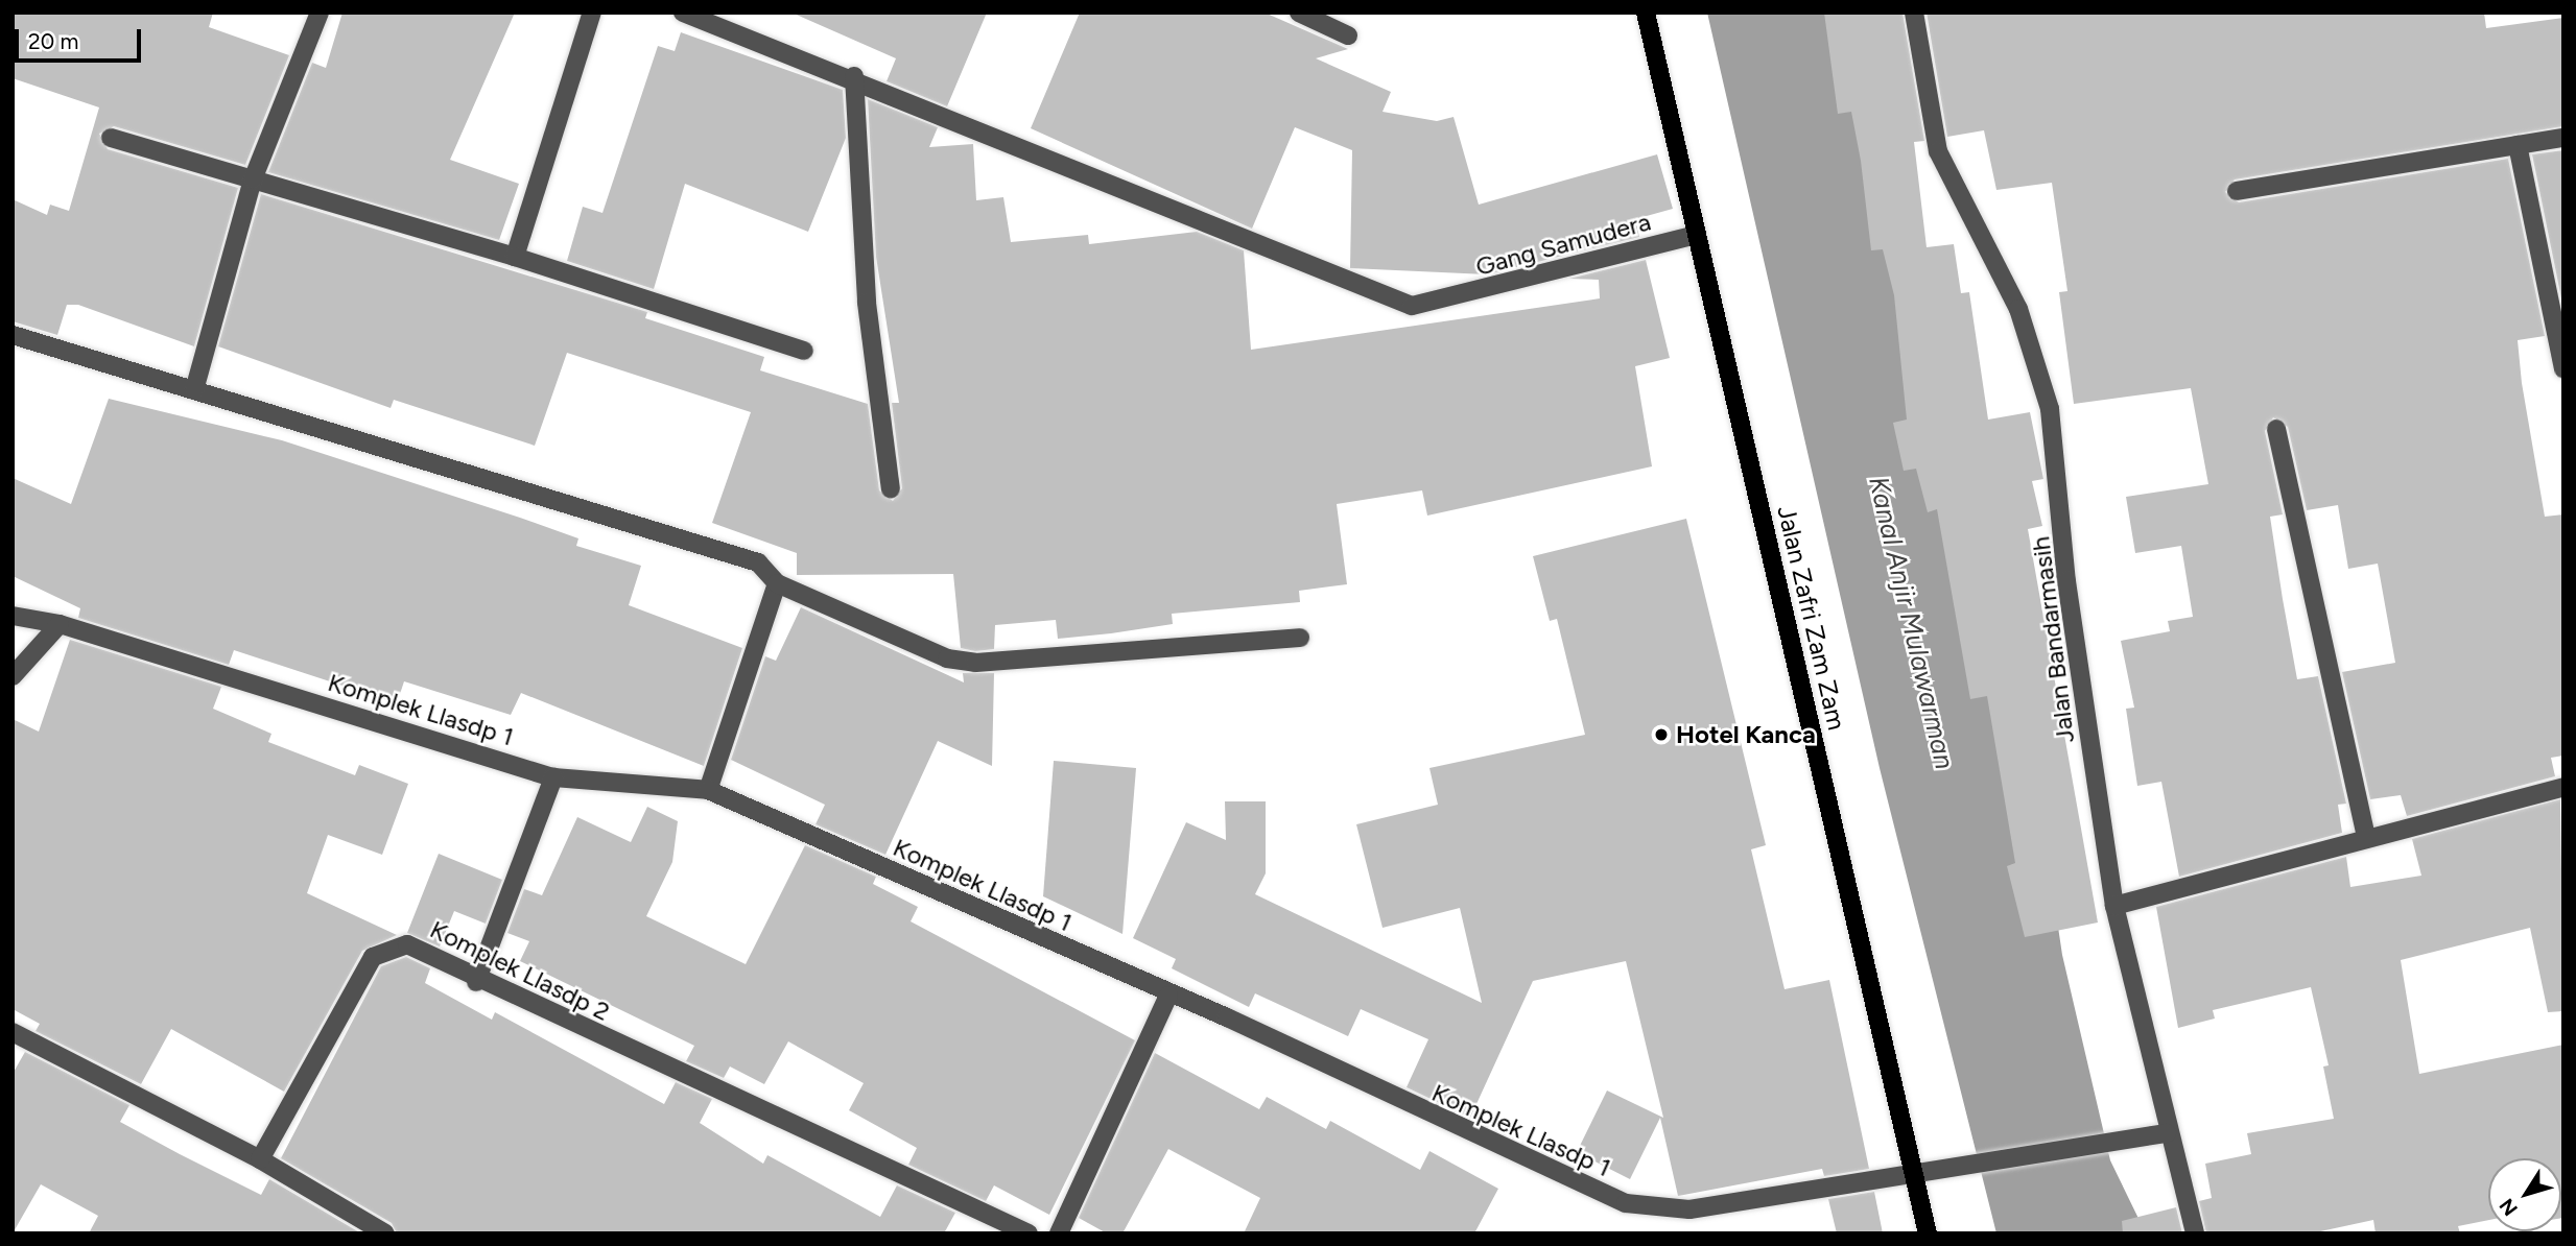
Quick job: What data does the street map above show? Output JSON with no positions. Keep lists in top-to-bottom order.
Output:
{
  "streets": {
    "main road": ["Jalan Zafri Zam Zam"],
    "street": [
      "Gang Samudera",
      "Jalan Bandarmasih",
      "Komplek Llasdp 1",
      "Komplek Llasdp 2"
    ]
  },
  "crossings": [
    ["Gang Samudera", "Jalan Zafri Zam Zam"],
    ["Jalan Zafri Zam Zam", "Komplek Llasdp 1"],
    ["Jalan Bandarmasih", "Komplek Llasdp 1"]
  ],
  "water": ["Kanal Anjir Mulawarman"],
  "places": ["Hotel Kanca"],
  "scale_bar": "20 m",
  "north": "bottom left"
}
